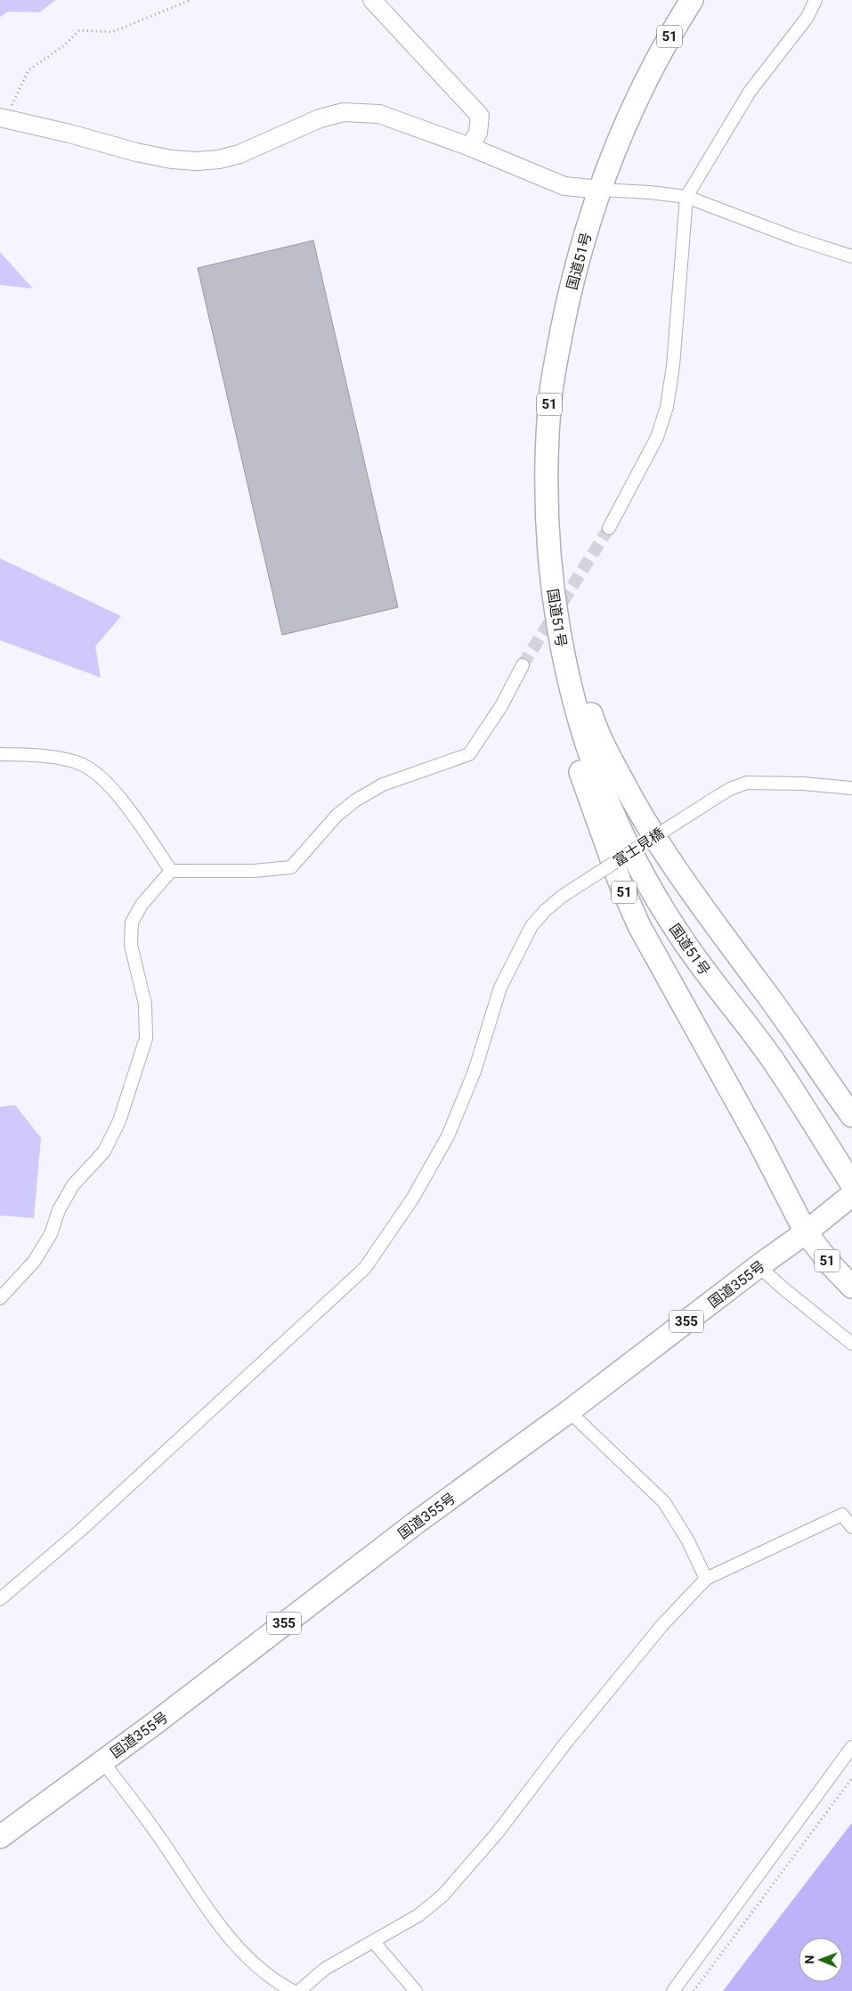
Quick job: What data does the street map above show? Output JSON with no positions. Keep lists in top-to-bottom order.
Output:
{
  "streets": {
    "highway": [
      "51",
      "国道51号",
      "国道355号",
      "355"
    ],
    "street": ["富士見橋"]
  },
  "crossings": [
    ["51", "国道51号"],
    ["51", "国道355号"]
  ],
  "north": "left"
}
